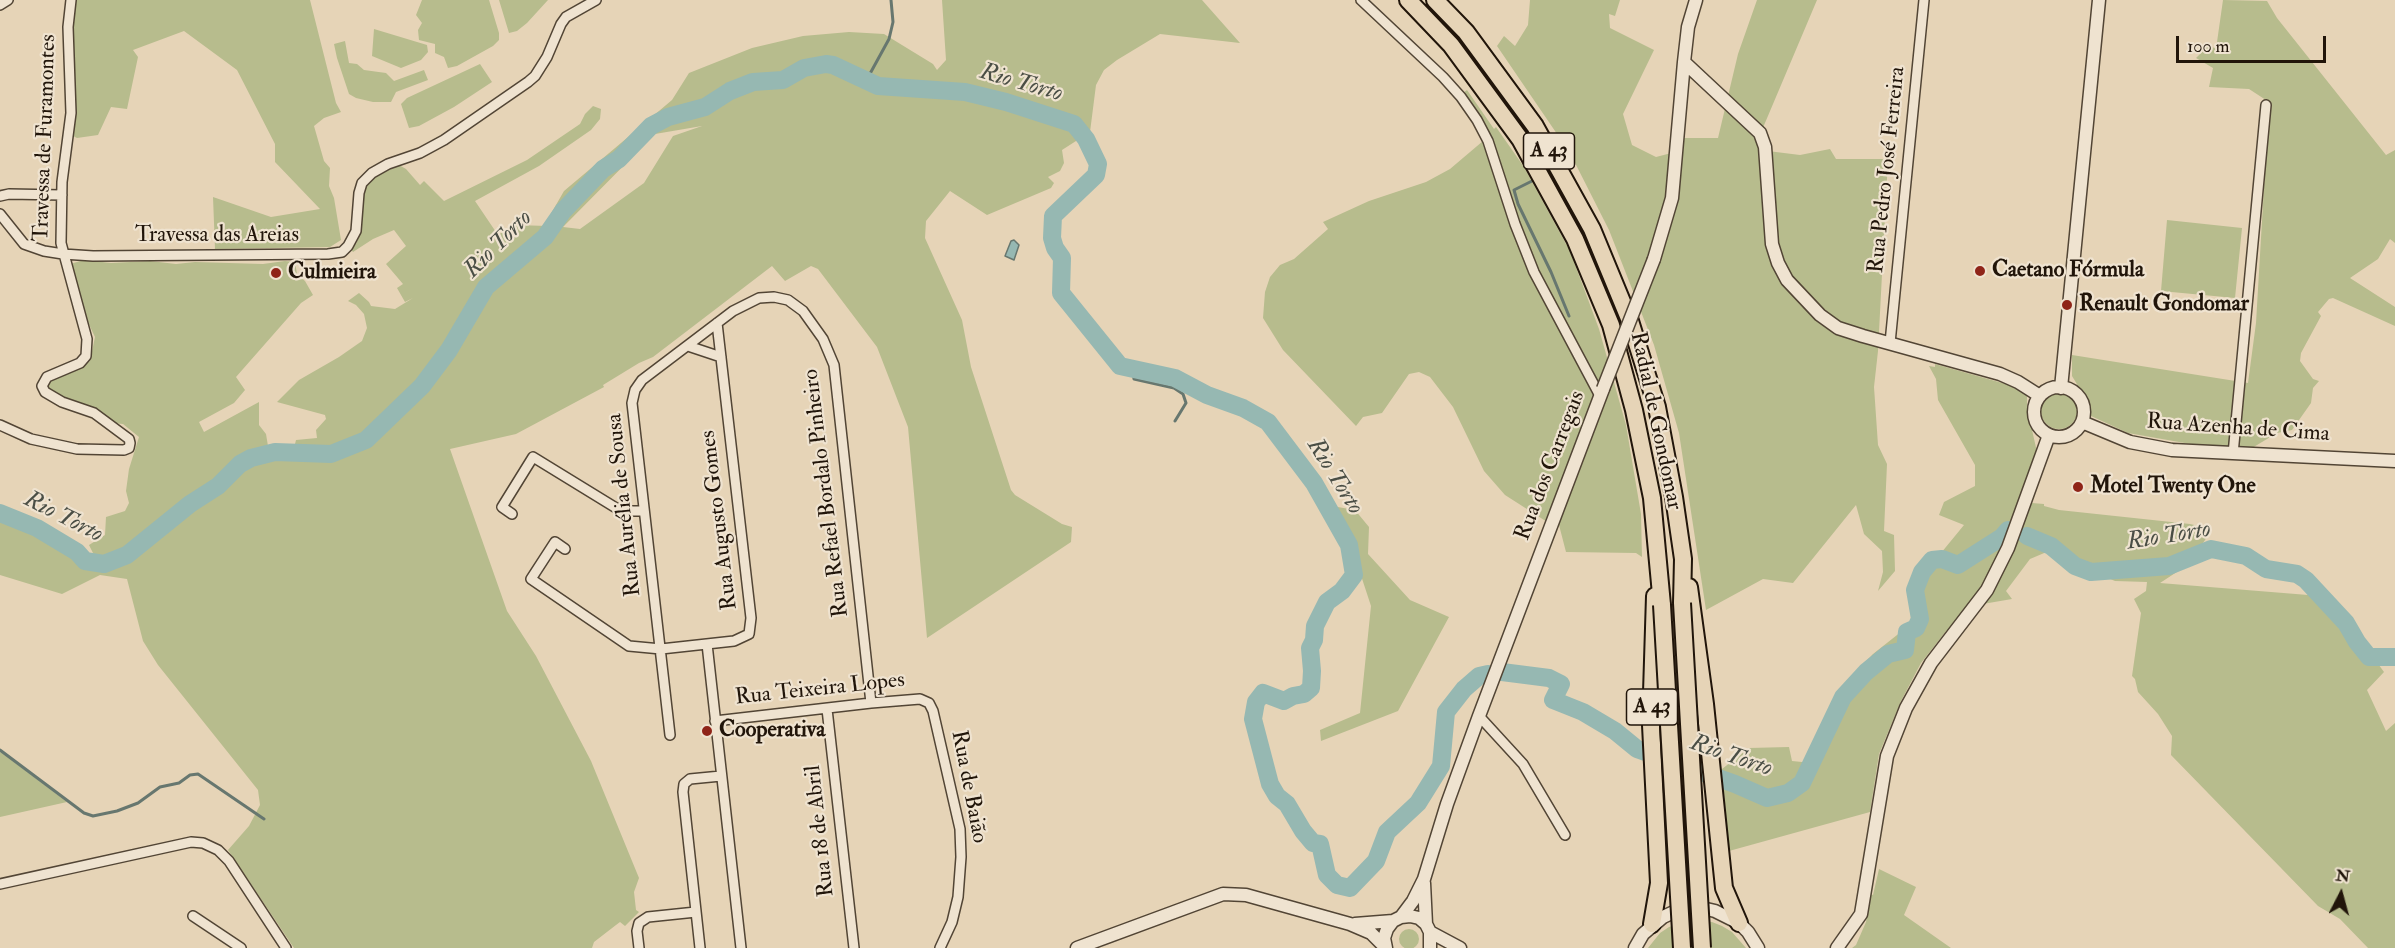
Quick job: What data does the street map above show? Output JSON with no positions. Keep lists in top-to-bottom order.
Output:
{
  "streets": {
    "highway": ["A 43", "Radial de Gondomar"],
    "street": [
      "Travessa de Furamontes",
      "Rua Pedro José Ferreira",
      "Travessa das Areias",
      "Rua Azenha de Cima",
      "Rua dos Carregais",
      "Rua Refael Bordalo Pinheiro",
      "Rua Aurélia de Sousa",
      "Rua Augusto Gomes",
      "Rua Teixeira Lopes",
      "Rua de Baião",
      "Rua 18 de Abril"
    ]
  },
  "crossings": [
    ["Travessa de Furamontes", "Travessa das Areias"],
    ["A 43", "Radial de Gondomar"],
    ["Rua Refael Bordalo Pinheiro", "Rua Aurélia de Sousa"],
    ["Rua Refael Bordalo Pinheiro", "Rua Augusto Gomes"],
    ["Rua Refael Bordalo Pinheiro", "Rua Teixeira Lopes"],
    ["Rua Teixeira Lopes", "Rua de Baião"],
    ["Rua Teixeira Lopes", "Rua 18 de Abril"]
  ],
  "water": ["Rio Torto"],
  "places": [
    "Caetano Fórmula",
    "Culmieira",
    "Renault Gondomar",
    "Motel Twenty One",
    "Cooperativa"
  ],
  "scale_bar": "100 m",
  "north": "top"
}
